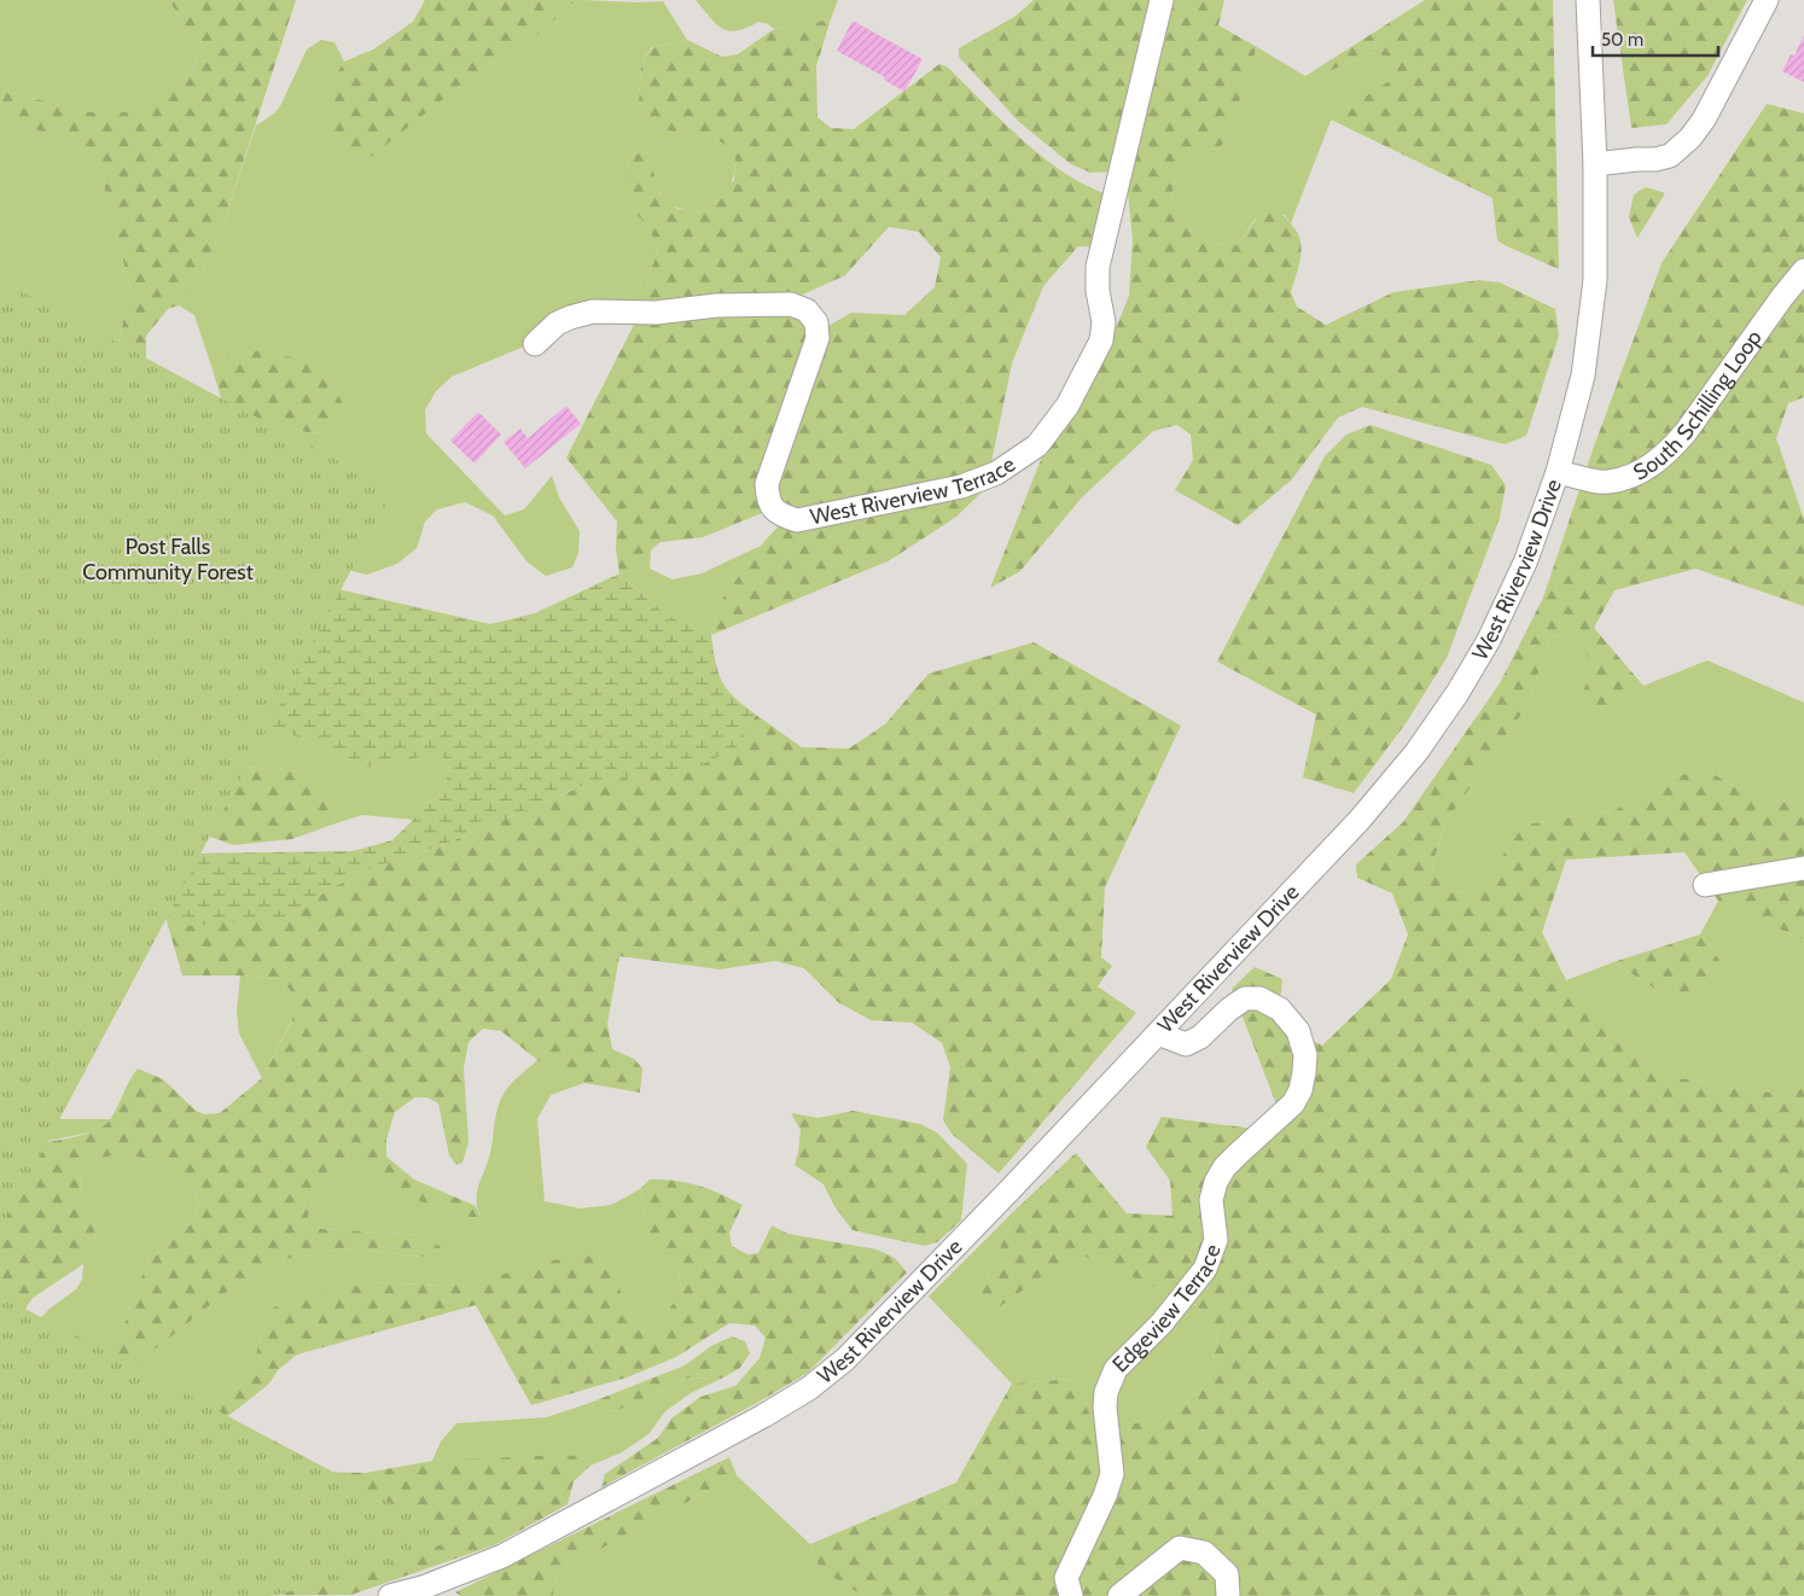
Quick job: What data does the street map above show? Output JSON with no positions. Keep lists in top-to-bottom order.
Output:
{
  "streets": {
    "street": [
      "South Schilling Loop",
      "West Riverview Terrace",
      "West Riverview Drive",
      "Edgeview Terrace"
    ]
  },
  "crossings": [
    ["South Schilling Loop", "West Riverview Drive"],
    ["West Riverview Drive", "Edgeview Terrace"]
  ],
  "parks": ["Post Falls Community Forest"],
  "scale_bar": "50 m"
}
